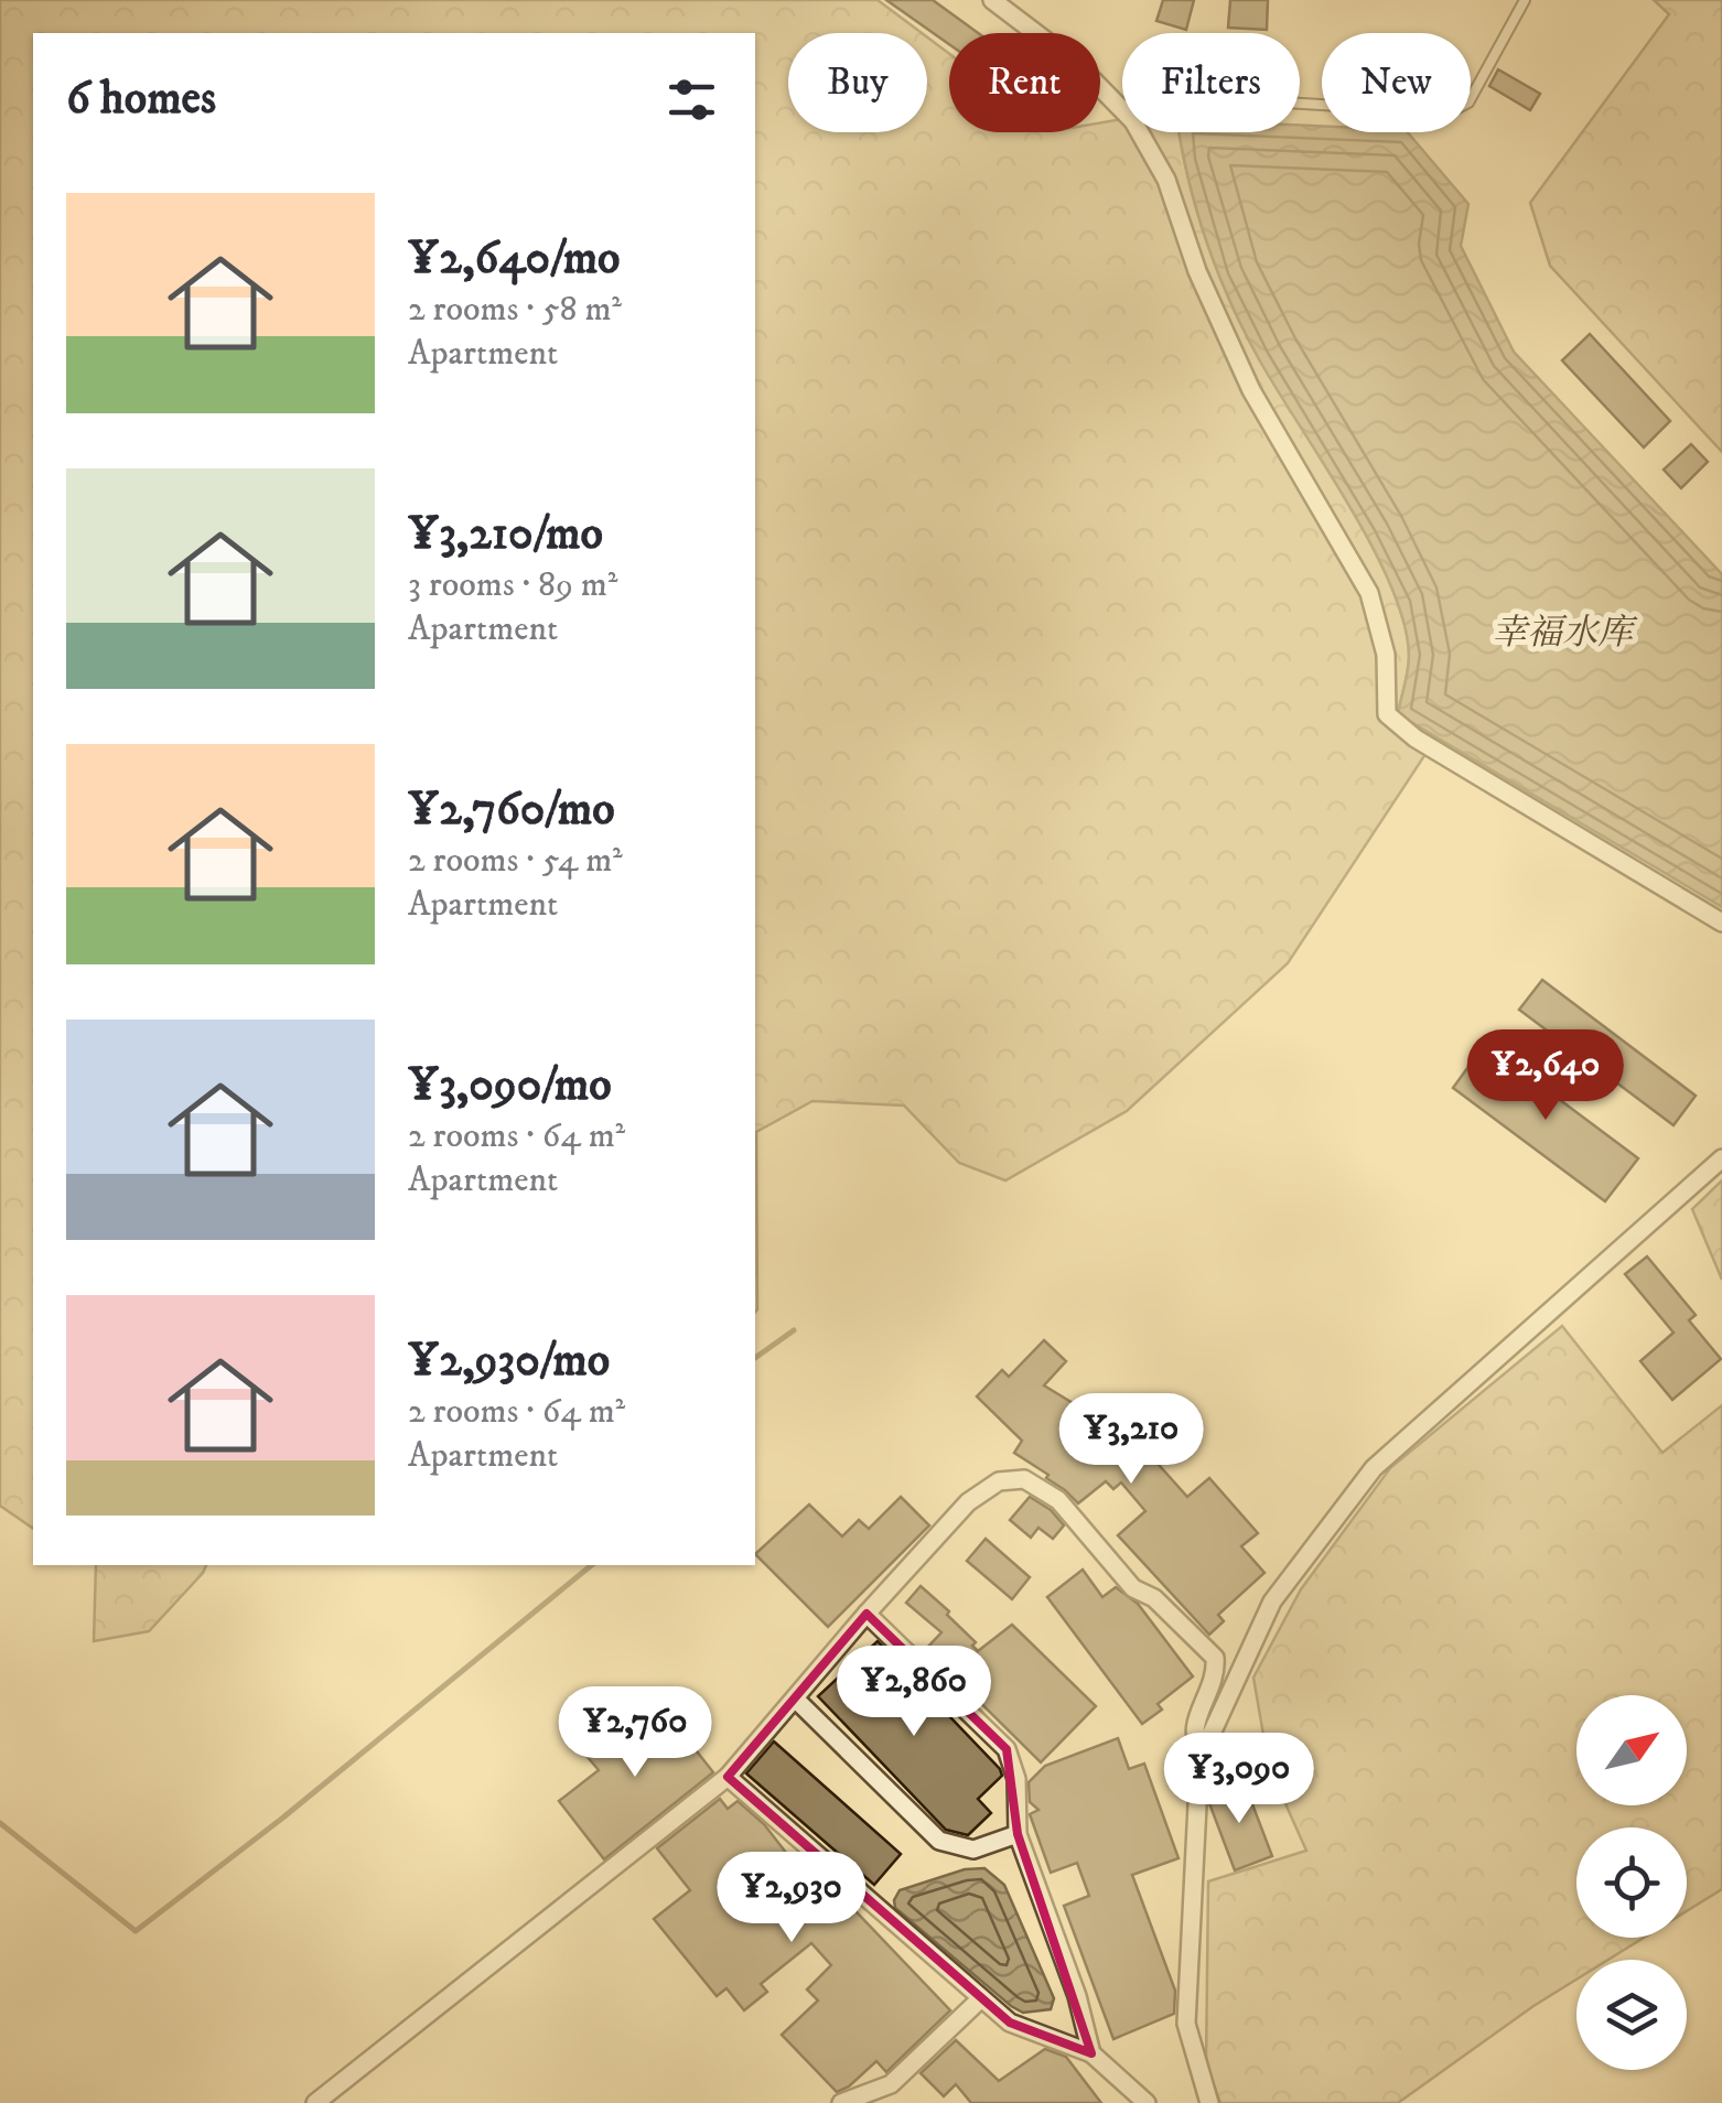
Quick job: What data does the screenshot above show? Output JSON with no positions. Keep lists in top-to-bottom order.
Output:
{
  "water": ["幸福水库"],
  "north": "top right",
  "page": {
    "chip": [
      "Buy",
      "Rent",
      "Filters",
      "New"
    ],
    "heading": "6 homes",
    "list": [
      {
        "name": "¥2,640/mo",
        "note": "2 rooms · 58 m² · Apartment"
      },
      {
        "name": "¥3,210/mo",
        "note": "3 rooms · 89 m² · Apartment"
      },
      {
        "name": "¥2,760/mo",
        "note": "2 rooms · 54 m² · Apartment"
      },
      {
        "name": "¥3,090/mo",
        "note": "2 rooms · 64 m² · Apartment"
      },
      {
        "name": "¥2,930/mo",
        "note": "2 rooms · 64 m² · Apartment"
      }
    ],
    "price": [
      "¥2,640",
      "¥3,210",
      "¥2,860",
      "¥2,760",
      "¥3,090",
      "¥2,930"
    ]
  }
}
